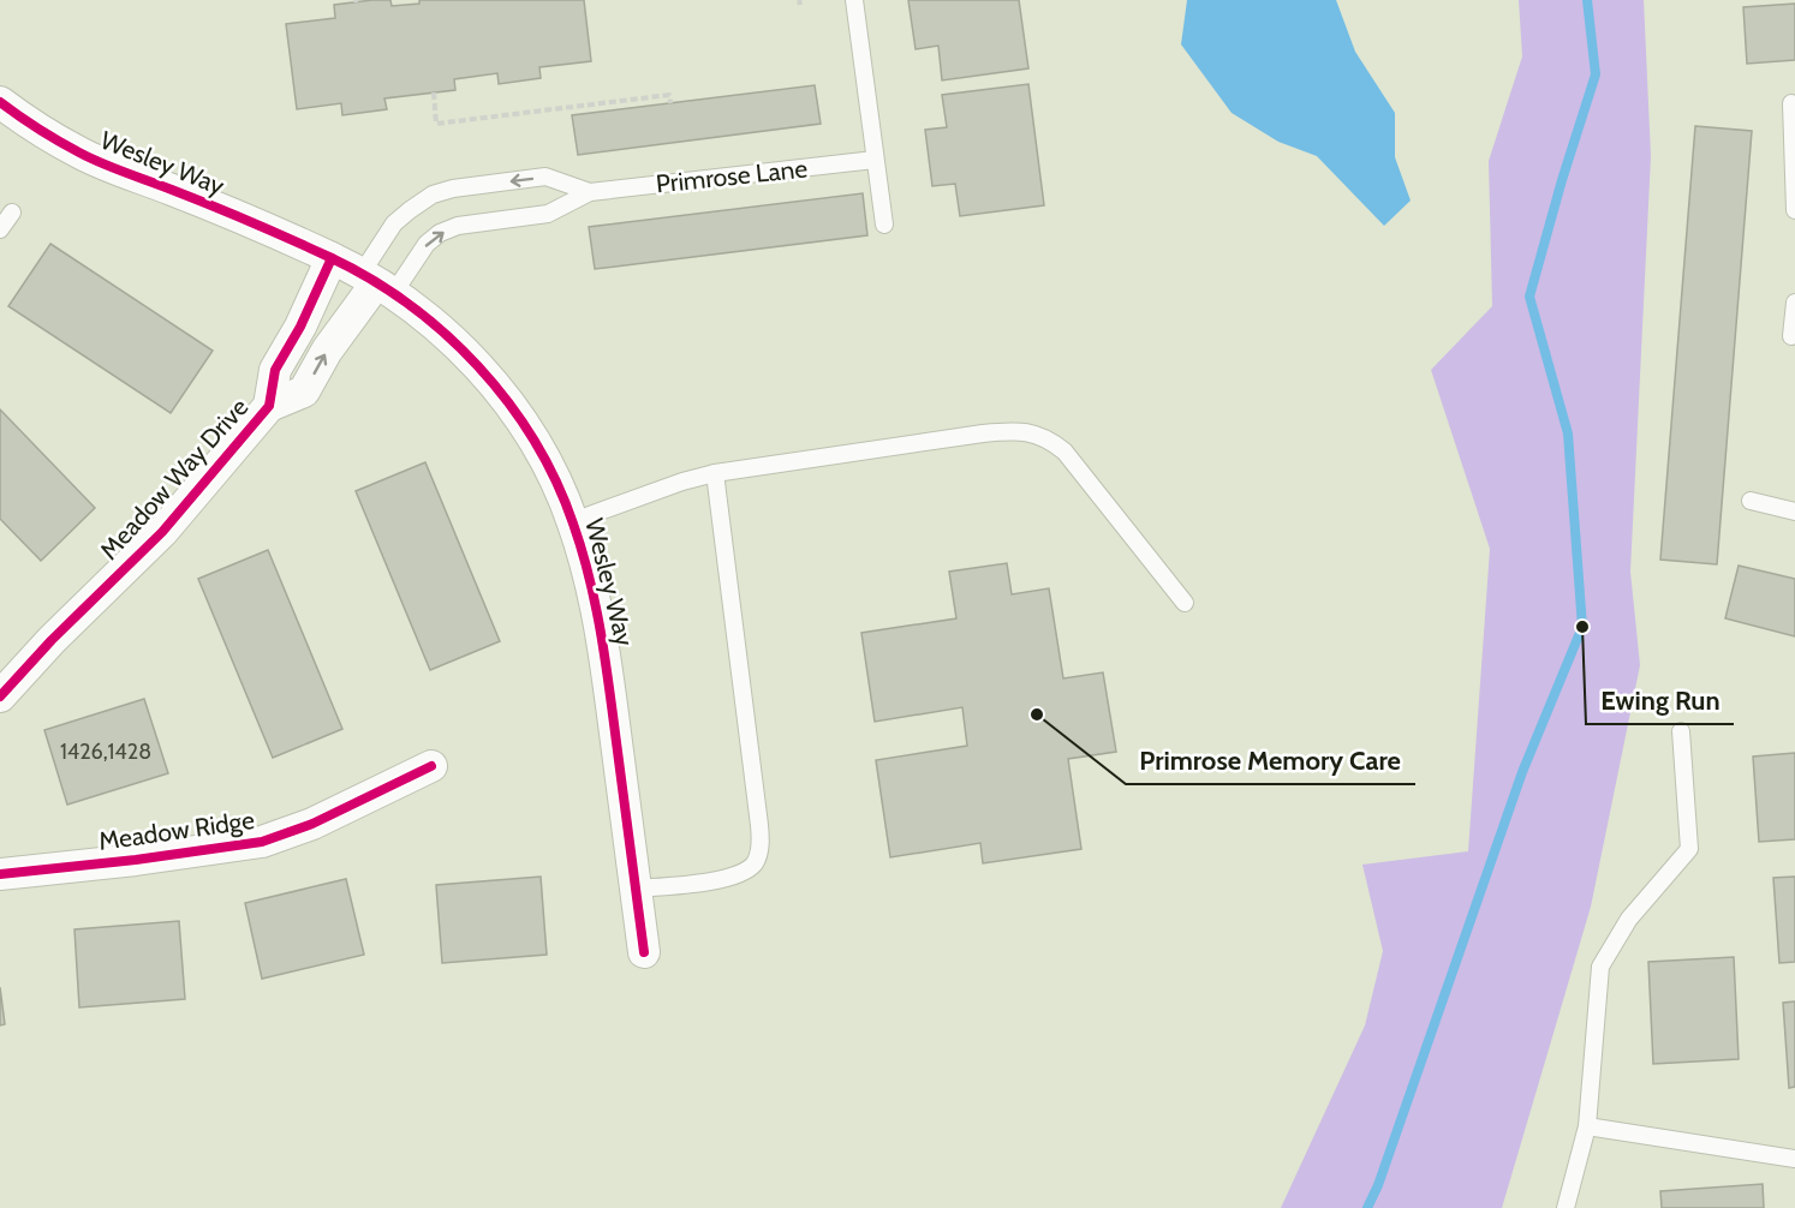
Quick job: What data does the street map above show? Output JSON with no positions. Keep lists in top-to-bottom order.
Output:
{
  "streets": {
    "street": ["Wesley Way", "Meadow Way Drive", "Meadow Ridge"],
    "lane": ["Primrose Lane"]
  },
  "crossings": [
    ["Wesley Way", "Primrose Lane"],
    ["Wesley Way", "Meadow Way Drive"],
    ["Primrose Lane", "Meadow Way Drive"]
  ],
  "places": ["Ewing Run", "Primrose Memory Care"],
  "house_numbers": ["1426,1428"]
}
